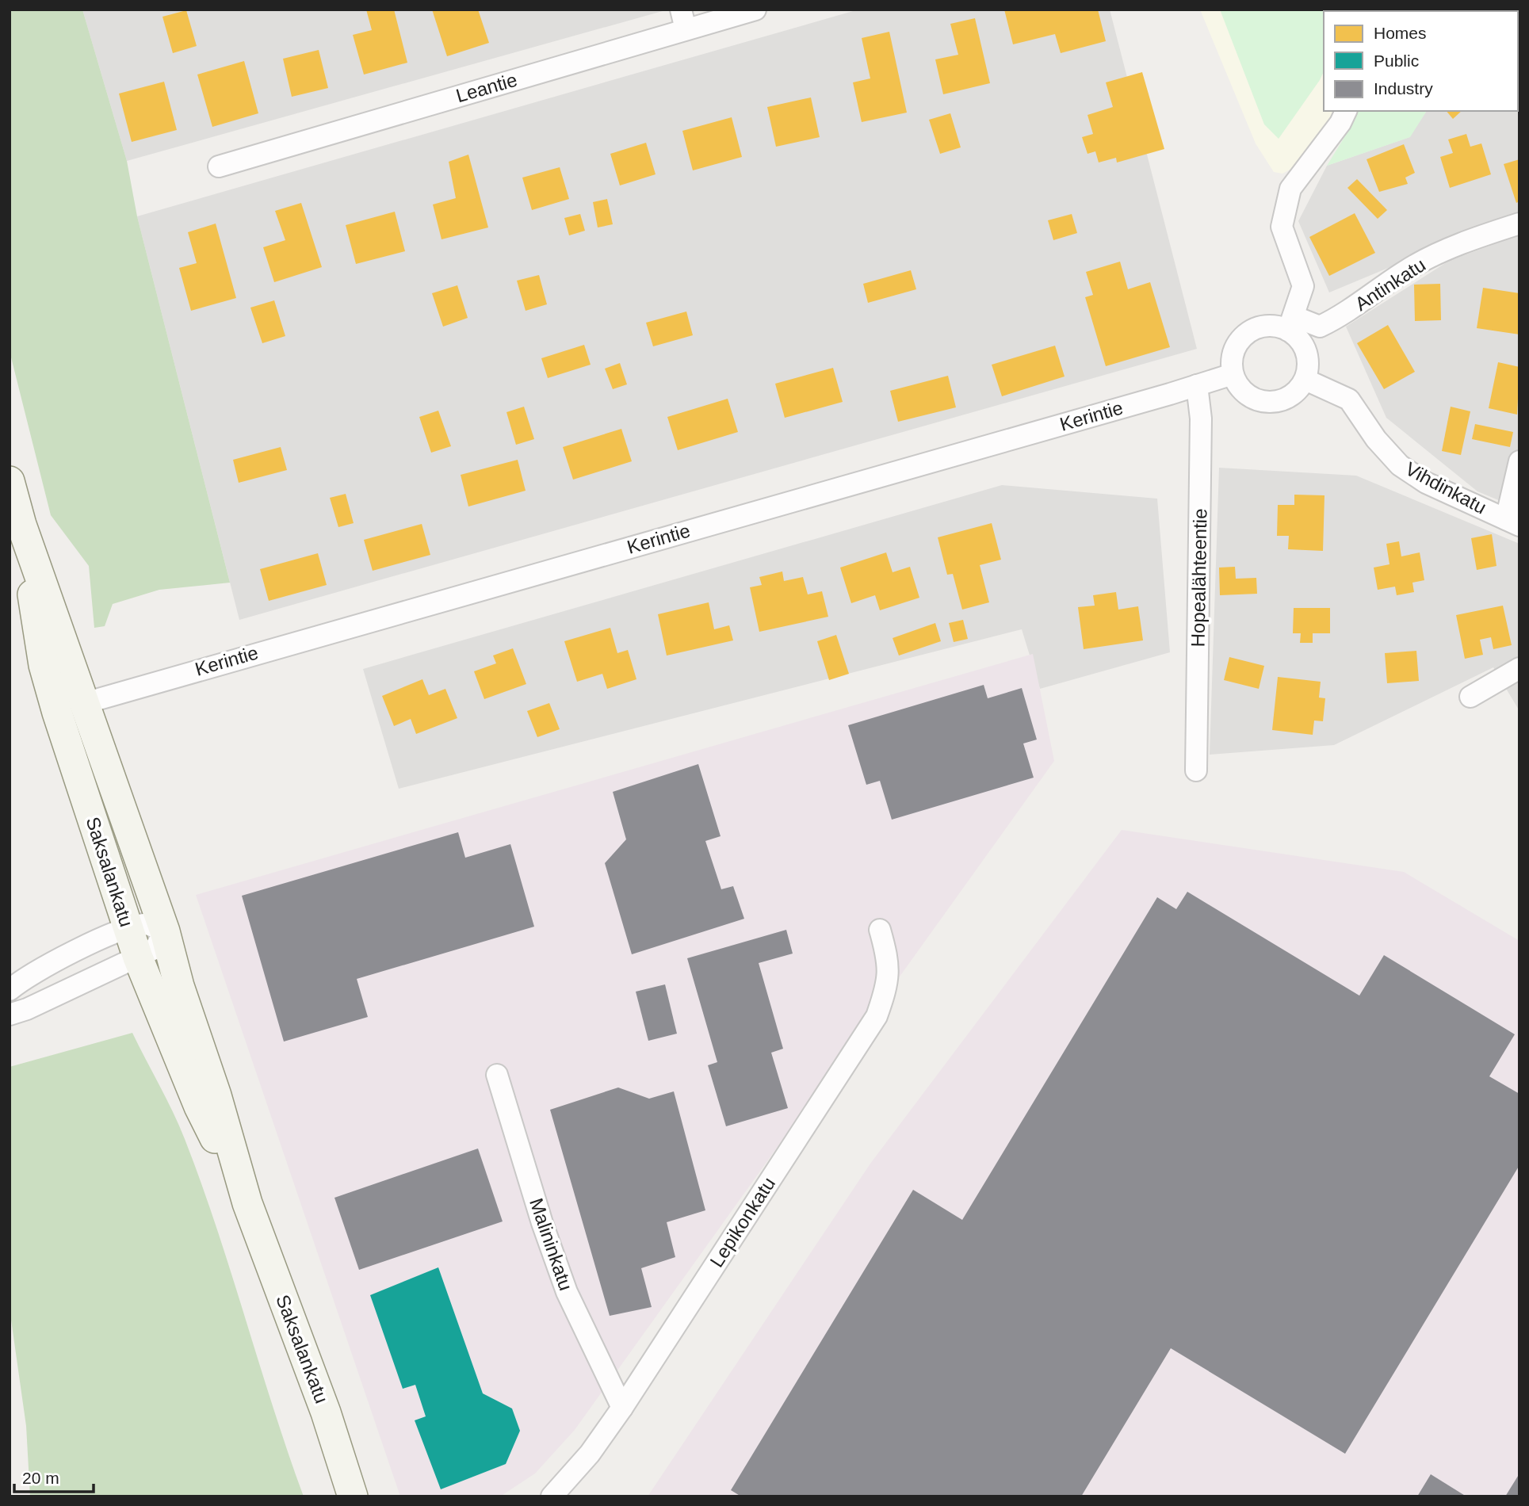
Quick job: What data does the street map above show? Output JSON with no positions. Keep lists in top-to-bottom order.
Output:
{
  "streets": {
    "main road": ["Saksalankatu"],
    "street": [
      "Leantie",
      "Antinkatu",
      "Kerintie",
      "Vihdinkatu",
      "Hopealähteentie",
      "Lepikonkatu",
      "Malininkatu"
    ]
  },
  "crossings": [
    ["Antinkatu", "Kerintie"],
    ["Antinkatu", "Vihdinkatu"],
    ["Kerintie", "Vihdinkatu"],
    ["Kerintie", "Hopealähteentie"],
    ["Kerintie", "Saksalankatu"],
    ["Lepikonkatu", "Malininkatu"]
  ],
  "legend": ["Homes", "Public", "Industry"],
  "scale_bar": "20 m"
}
